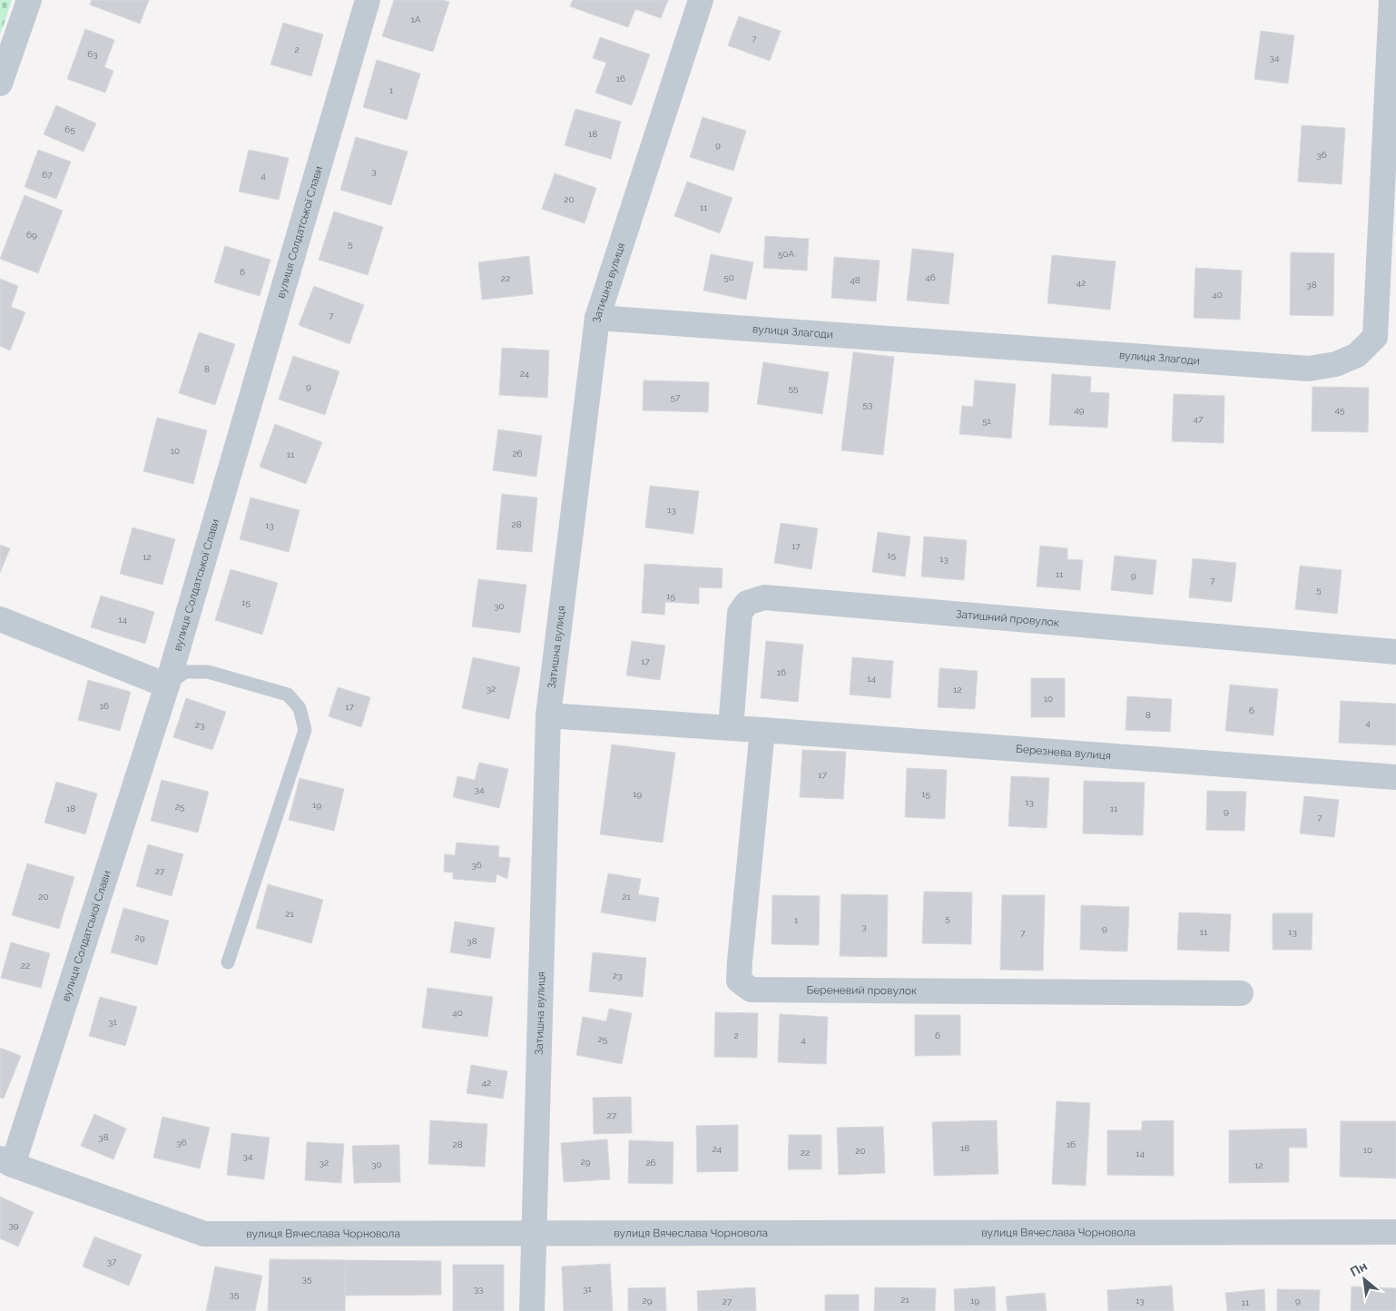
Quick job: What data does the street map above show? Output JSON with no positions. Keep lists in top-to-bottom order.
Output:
{
  "streets": {
    "street": [
      "вулиця Солдатської Слави",
      "Затишна вулиця",
      "вулиця Злагоди",
      "Затишний провулок",
      "Березнева вулиця",
      "Береневий провулок",
      "вулиця Вячеслава Чорновола"
    ]
  },
  "crossings": [
    ["вулиця Солдатської Слави", "вулиця Вячеслава Чорновола"],
    ["Затишна вулиця", "вулиця Злагоди"],
    ["Затишна вулиця", "Березнева вулиця"],
    ["Затишна вулиця", "вулиця Вячеслава Чорновола"],
    ["Затишний провулок", "Березнева вулиця"],
    ["Березнева вулиця", "Береневий провулок"]
  ],
  "house_numbers": [
    "1А",
    "7",
    "2",
    "63",
    "34",
    "16",
    "1",
    "65",
    "18",
    "9",
    "36",
    "3",
    "67",
    "4",
    "20",
    "11",
    "69",
    "5",
    "50А",
    "6",
    "50",
    "46",
    "22",
    "48",
    "42",
    "38",
    "40",
    "7",
    "8",
    "24",
    "9",
    "55",
    "57",
    "53",
    "49",
    "45",
    "47",
    "51",
    "10",
    "26",
    "11",
    "13",
    "28",
    "13",
    "17",
    "15",
    "12",
    "13",
    "11",
    "9",
    "7",
    "5",
    "15",
    "15",
    "30",
    "14",
    "17",
    "16",
    "14",
    "32",
    "12",
    "10",
    "16",
    "17",
    "6",
    "8",
    "4",
    "23",
    "17",
    "34",
    "19",
    "15",
    "13",
    "19",
    "25",
    "18",
    "11",
    "9",
    "7",
    "36",
    "27",
    "20",
    "21",
    "21",
    "5",
    "1",
    "3",
    "9",
    "11",
    "13",
    "7",
    "29",
    "38",
    "22",
    "23",
    "40",
    "31",
    "2",
    "6",
    "25",
    "4",
    "42",
    "27",
    "38",
    "36",
    "28",
    "16",
    "18",
    "24",
    "10",
    "20",
    "22",
    "14",
    "34",
    "29",
    "32",
    "26",
    "30",
    "12",
    "39",
    "37",
    "35",
    "33",
    "31",
    "35",
    "21",
    "29",
    "19",
    "13",
    "9",
    "27",
    "11"
  ],
  "north": "top left"
}
